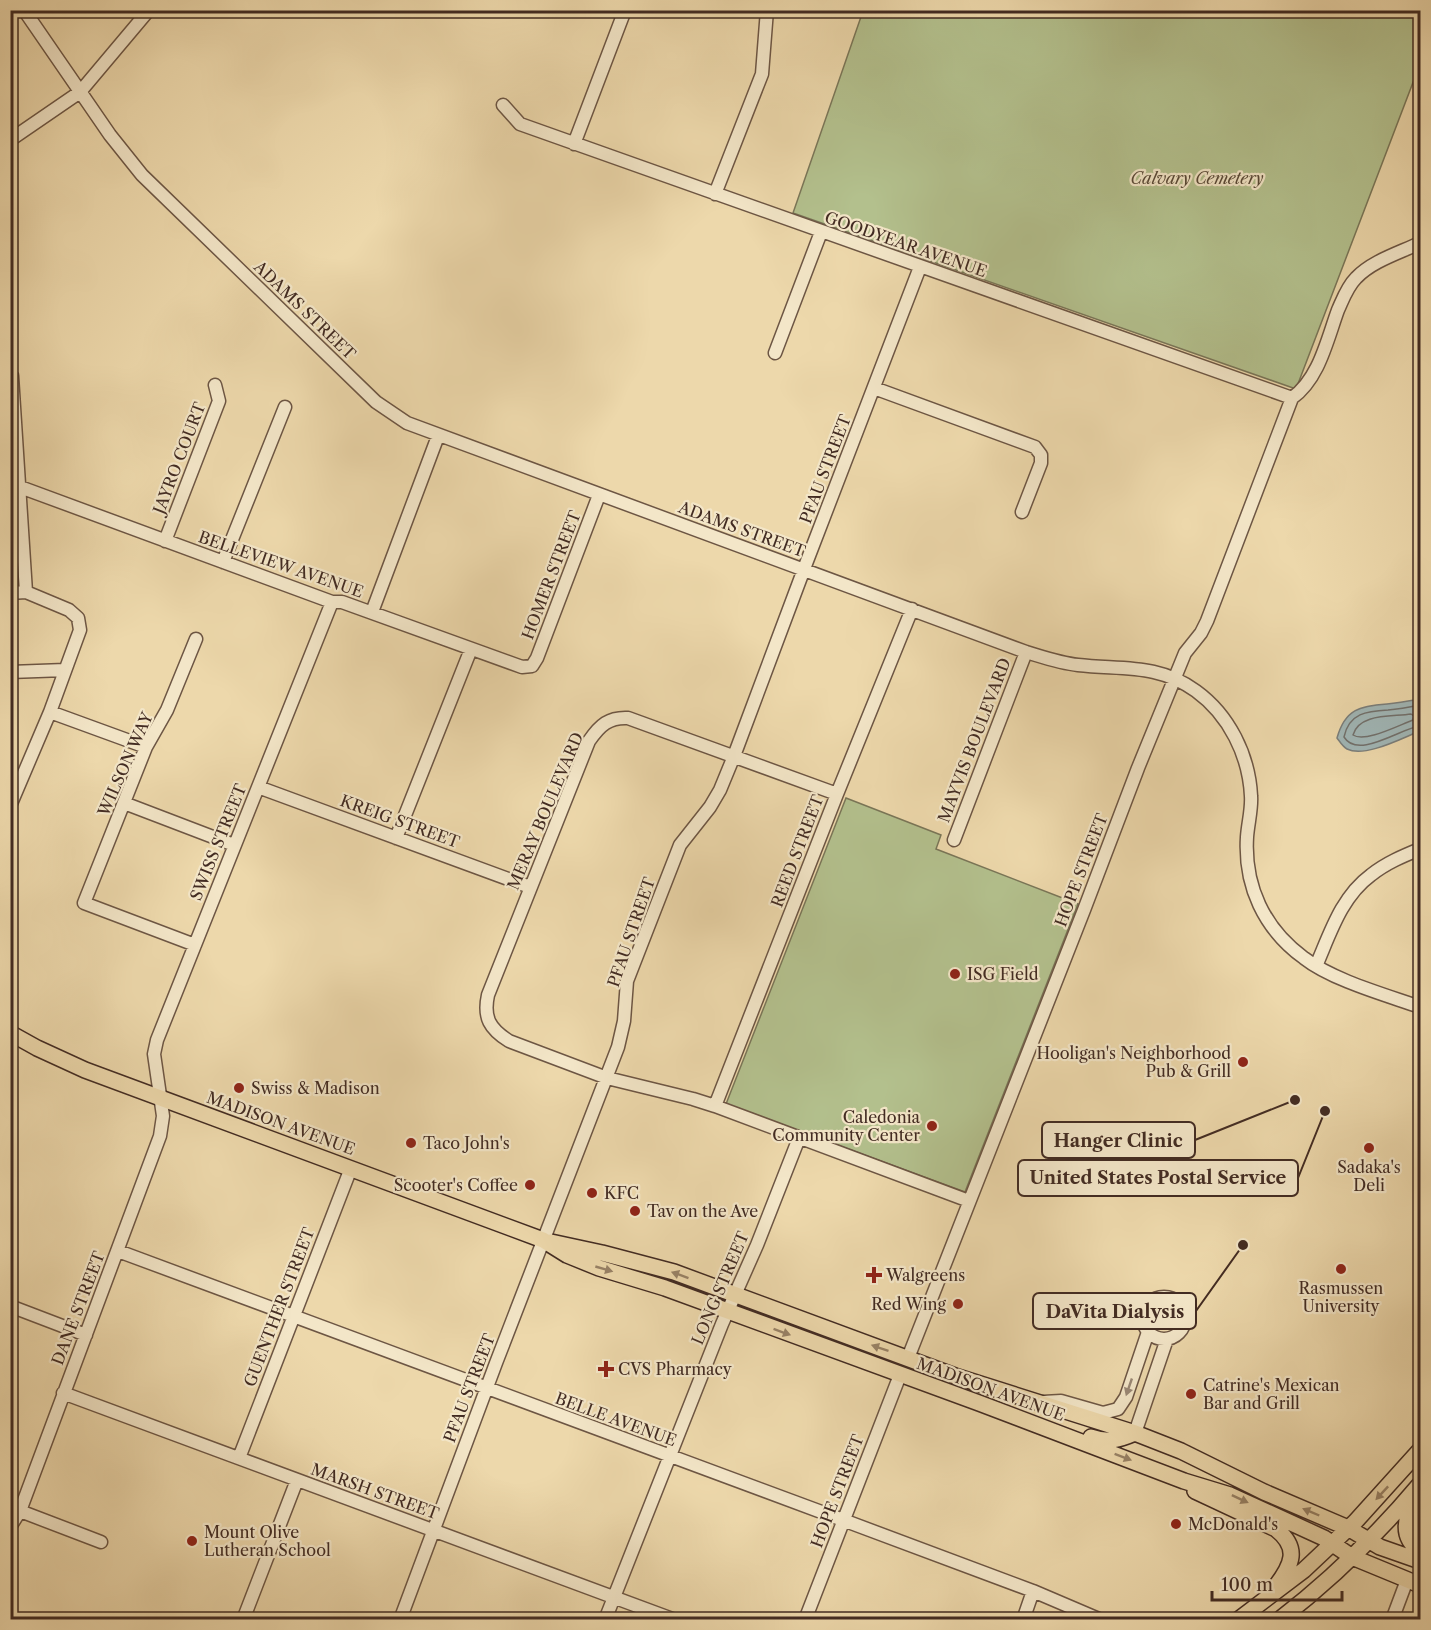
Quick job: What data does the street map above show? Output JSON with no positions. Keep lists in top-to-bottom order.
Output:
{
  "streets": {
    "main road": ["MADISON AVENUE"],
    "street": [
      "GOODYEAR AVENUE",
      "ADAMS STREET",
      "JAYRO COURT",
      "PFAU STREET",
      "BELLEVIEW AVENUE",
      "HOMER STREET",
      "MAYVIS BOULEVARD",
      "WILSON WAY",
      "MERAY BOULEVARD",
      "KREIG STREET",
      "SWISS STREET",
      "REED STREET",
      "HOPE STREET",
      "LONG STREET",
      "GUENTHER STREET",
      "DANE STREET",
      "BELLE AVENUE",
      "MARSH STREET"
    ]
  },
  "crossings": [
    ["GOODYEAR AVENUE", "PFAU STREET"],
    ["GOODYEAR AVENUE", "HOPE STREET"],
    ["ADAMS STREET", "PFAU STREET"],
    ["ADAMS STREET", "HOMER STREET"],
    ["ADAMS STREET", "MAYVIS BOULEVARD"],
    ["ADAMS STREET", "REED STREET"],
    ["ADAMS STREET", "HOPE STREET"],
    ["JAYRO COURT", "BELLEVIEW AVENUE"],
    ["PFAU STREET", "MERAY BOULEVARD"],
    ["PFAU STREET", "MADISON AVENUE"],
    ["PFAU STREET", "BELLE AVENUE"],
    ["PFAU STREET", "MARSH STREET"],
    ["BELLEVIEW AVENUE", "HOMER STREET"],
    ["BELLEVIEW AVENUE", "SWISS STREET"],
    ["WILSON WAY", "SWISS STREET"],
    ["MERAY BOULEVARD", "KREIG STREET"],
    ["MERAY BOULEVARD", "REED STREET"],
    ["MERAY BOULEVARD", "HOPE STREET"],
    ["MERAY BOULEVARD", "LONG STREET"],
    ["KREIG STREET", "SWISS STREET"],
    ["SWISS STREET", "MADISON AVENUE"],
    ["SWISS STREET", "DANE STREET"],
    ["HOPE STREET", "MADISON AVENUE"],
    ["HOPE STREET", "BELLE AVENUE"],
    ["MADISON AVENUE", "LONG STREET"],
    ["MADISON AVENUE", "GUENTHER STREET"],
    ["MADISON AVENUE", "DANE STREET"],
    ["LONG STREET", "BELLE AVENUE"],
    ["LONG STREET", "MARSH STREET"],
    ["GUENTHER STREET", "BELLE AVENUE"],
    ["GUENTHER STREET", "MARSH STREET"],
    ["DANE STREET", "BELLE AVENUE"],
    ["DANE STREET", "MARSH STREET"]
  ],
  "parks": ["Calvary Cemetery"],
  "places": {
    "other": [
      "ISG Field",
      "Hooligan's Neighborhood Pub & Grill",
      "Swiss & Madison",
      "Hanger Clinic",
      "United States Postal Service",
      "Caledonia Community Center",
      "Taco John's",
      "Sadaka's Deli",
      "Scooter's Coffee",
      "KFC",
      "Tav on the Ave",
      "DaVita Dialysis",
      "Rasmussen University",
      "Red Wing",
      "Catrine's Mexican Bar and Grill",
      "McDonald's",
      "Mount Olive Lutheran School"
    ],
    "health": ["Walgreens", "CVS Pharmacy"]
  },
  "scale_bar": "100 m"
}
